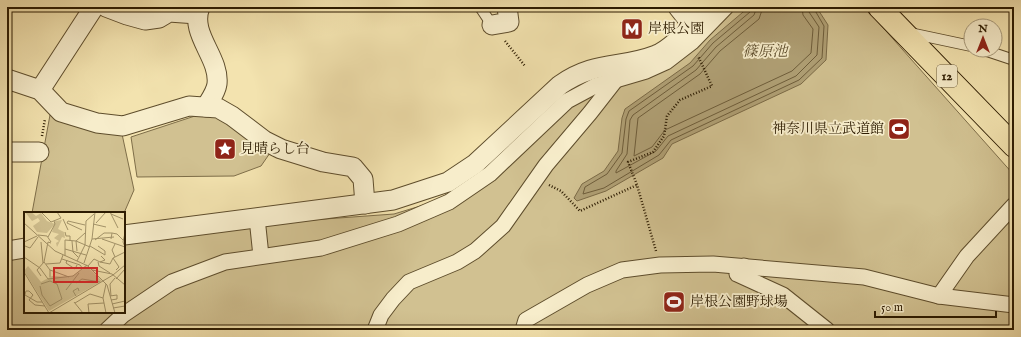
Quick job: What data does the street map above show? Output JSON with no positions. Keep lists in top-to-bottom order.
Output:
{
  "streets": {
    "main road": ["12"]
  },
  "water": ["篠原池"],
  "places": {
    "metro station": ["岸根公園"],
    "sports": ["神奈川県立武道館", "岸根公園野球場"],
    "place": ["見晴らし台"]
  },
  "scale_bar": "50 m",
  "north": "top"
}
